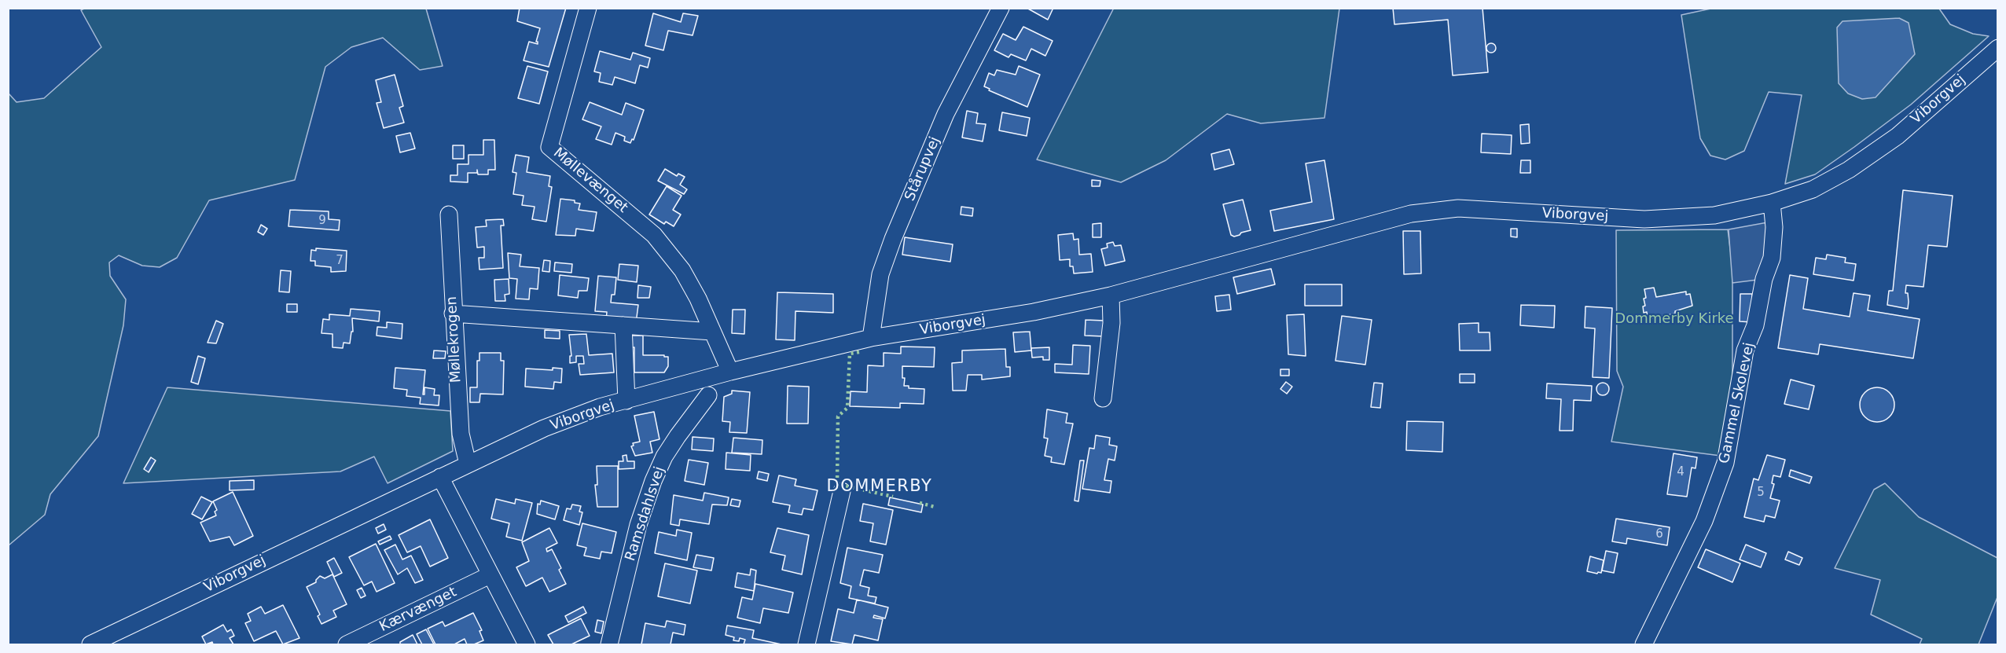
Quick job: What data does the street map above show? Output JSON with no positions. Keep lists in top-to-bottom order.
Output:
{
  "streets": {
    "street": [
      "Viborgvej",
      "Stårupvej",
      "Møllevænget",
      "Møllekrogen",
      "Gammel Skolevej",
      "Ramsdahlsvej",
      "Kærvænget"
    ]
  },
  "crossings": [
    ["Viborgvej", "Stårupvej"],
    ["Viborgvej", "Møllevænget"],
    ["Viborgvej", "Møllekrogen"],
    ["Viborgvej", "Gammel Skolevej"]
  ],
  "districts": ["DOMMERBY"],
  "parks": ["Dommerby Kirke"],
  "house_numbers": [
    "9",
    "7",
    "4",
    "5",
    "6"
  ]
}
